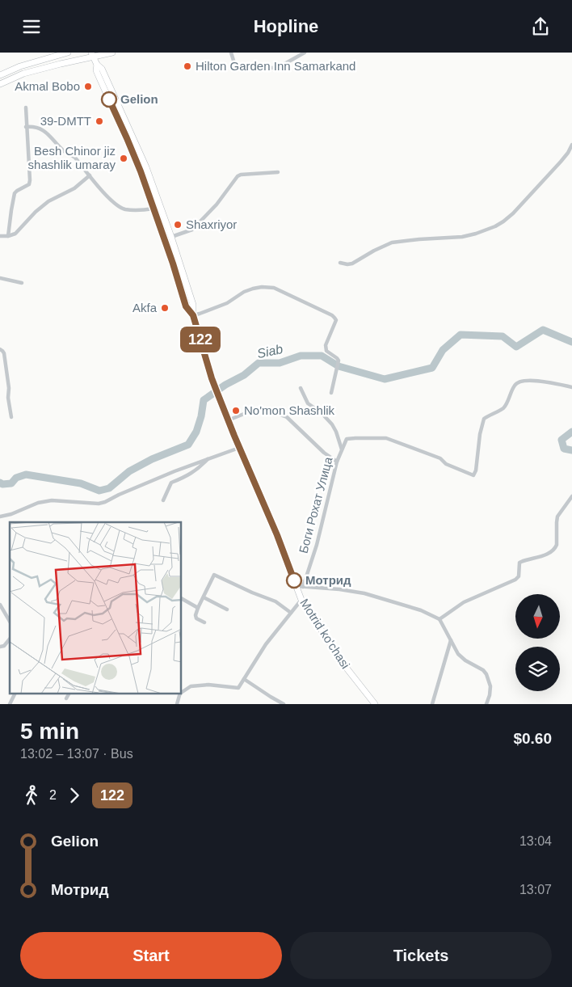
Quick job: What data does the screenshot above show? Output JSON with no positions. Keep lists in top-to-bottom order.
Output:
{
  "streets": {
    "main road": ["Motrid ko'chasi"],
    "street": ["Боги Рохат Улица"]
  },
  "water": ["Siab"],
  "places": [
    "Hilton Garden Inn Samarkand",
    "Akmal Bobo",
    "Gelion",
    "39-DMTT",
    "Besh Chinor jiz shashlik umaray",
    "Shaxriyor",
    "Akfa",
    "No'mon Shashlik",
    "Мотрид"
  ],
  "lines": ["bus line 122"],
  "north": "bottom",
  "page": {
    "header": "Hopline",
    "on_map": "122",
    "heading": ["5 min", "13:02 – 13:07 · Bus", "$0.60"],
    "legs": ["2", "122"],
    "list": [
      {
        "name": "Gelion",
        "value": "13:04"
      },
      {
        "name": "Мотрид",
        "value": "13:07"
      }
    ],
    "buttons": ["Start", "Tickets"]
  }
}
